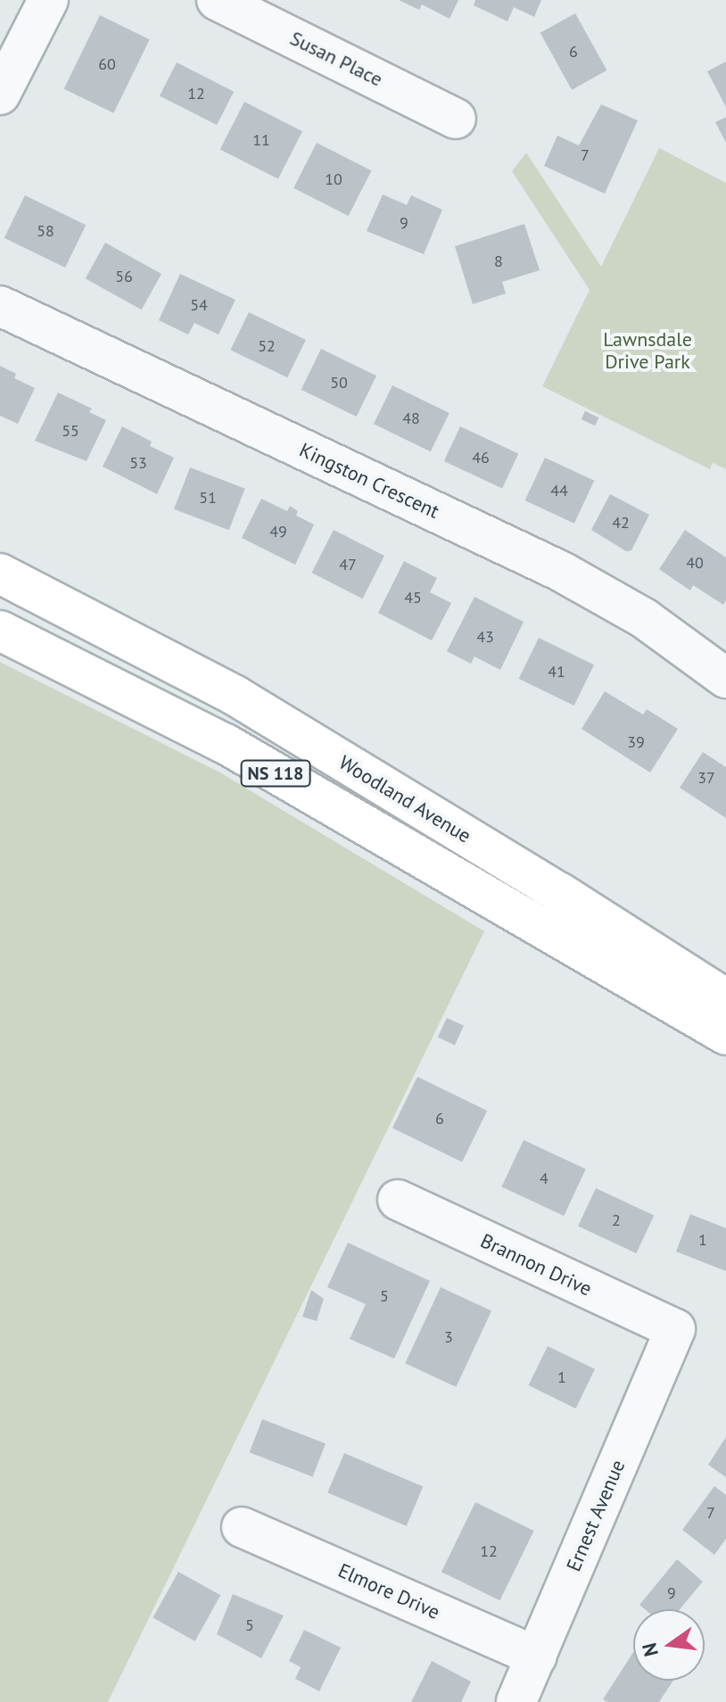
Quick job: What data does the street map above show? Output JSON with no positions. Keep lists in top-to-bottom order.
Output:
{
  "streets": {
    "main road": ["NS 118", "Woodland Avenue"],
    "street": [
      "Susan Place",
      "Kingston Crescent",
      "Brannon Drive",
      "Ernest Avenue",
      "Elmore Drive"
    ]
  },
  "crossings": [
    ["Brannon Drive", "Ernest Avenue"],
    ["Ernest Avenue", "Elmore Drive"]
  ],
  "parks": ["Lawnsdale Drive Park"],
  "house_numbers": [
    "6",
    "60",
    "12",
    "11",
    "7",
    "10",
    "9",
    "58",
    "8",
    "56",
    "54",
    "52",
    "50",
    "48",
    "55",
    "46",
    "53",
    "44",
    "51",
    "42",
    "49",
    "40",
    "47",
    "45",
    "43",
    "41",
    "39",
    "37",
    "6",
    "4",
    "2",
    "1",
    "5",
    "3",
    "1",
    "7",
    "12",
    "9",
    "5"
  ],
  "north": "left"
}
